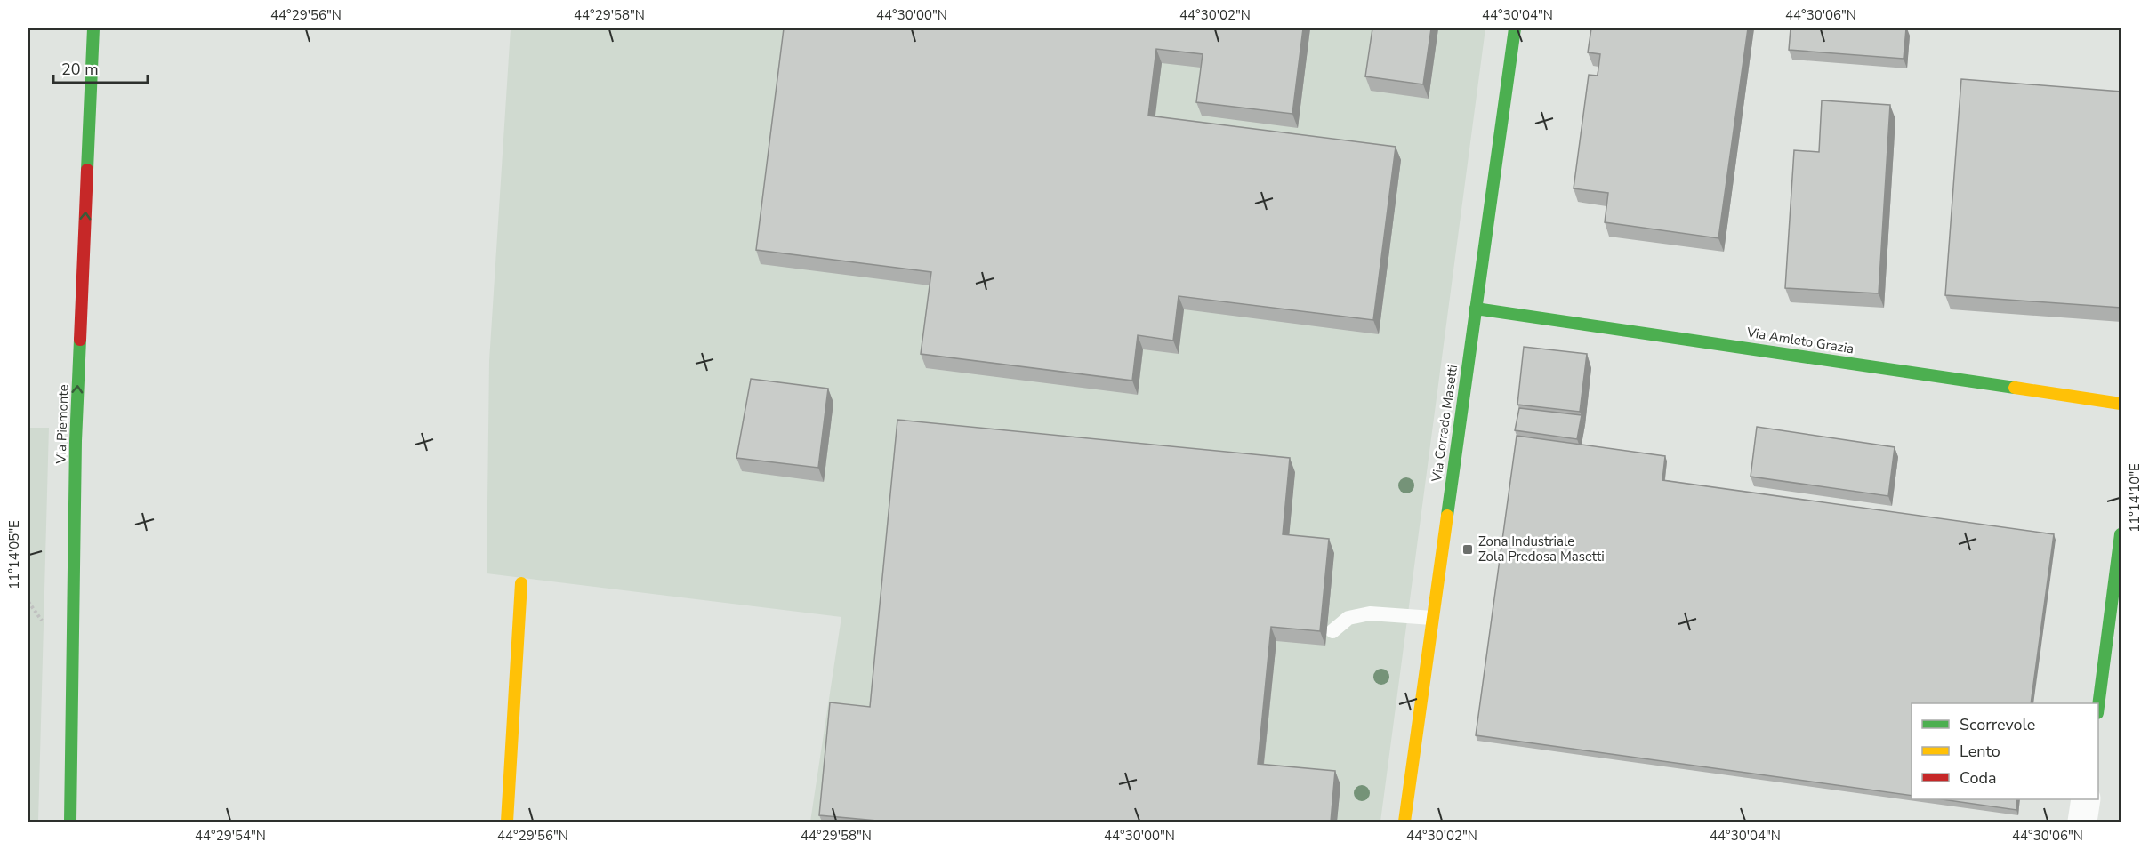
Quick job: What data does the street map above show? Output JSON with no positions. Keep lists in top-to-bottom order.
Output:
{
  "streets": {
    "street": ["Via Amleto Grazia", "Via Corrado Masetti", "Via Piemonte"]
  },
  "crossings": [
    ["Via Amleto Grazia", "Via Corrado Masetti"]
  ],
  "one_way": ["Via Piemonte"],
  "places": {
    "transit": ["Zona Industriale Zola Predosa Masetti"]
  },
  "legend": ["Scorrevole", "Lento", "Coda"],
  "scale_bar": "20 m",
  "coordinates": [
    "44°29'56\"N",
    "44°29'58\"N",
    "44°30'00\"N",
    "44°30'02\"N",
    "44°30'04\"N",
    "44°30'06\"N",
    "11°14'10\"E",
    "11°14'05\"E",
    "44°29'54\"N"
  ]
}
